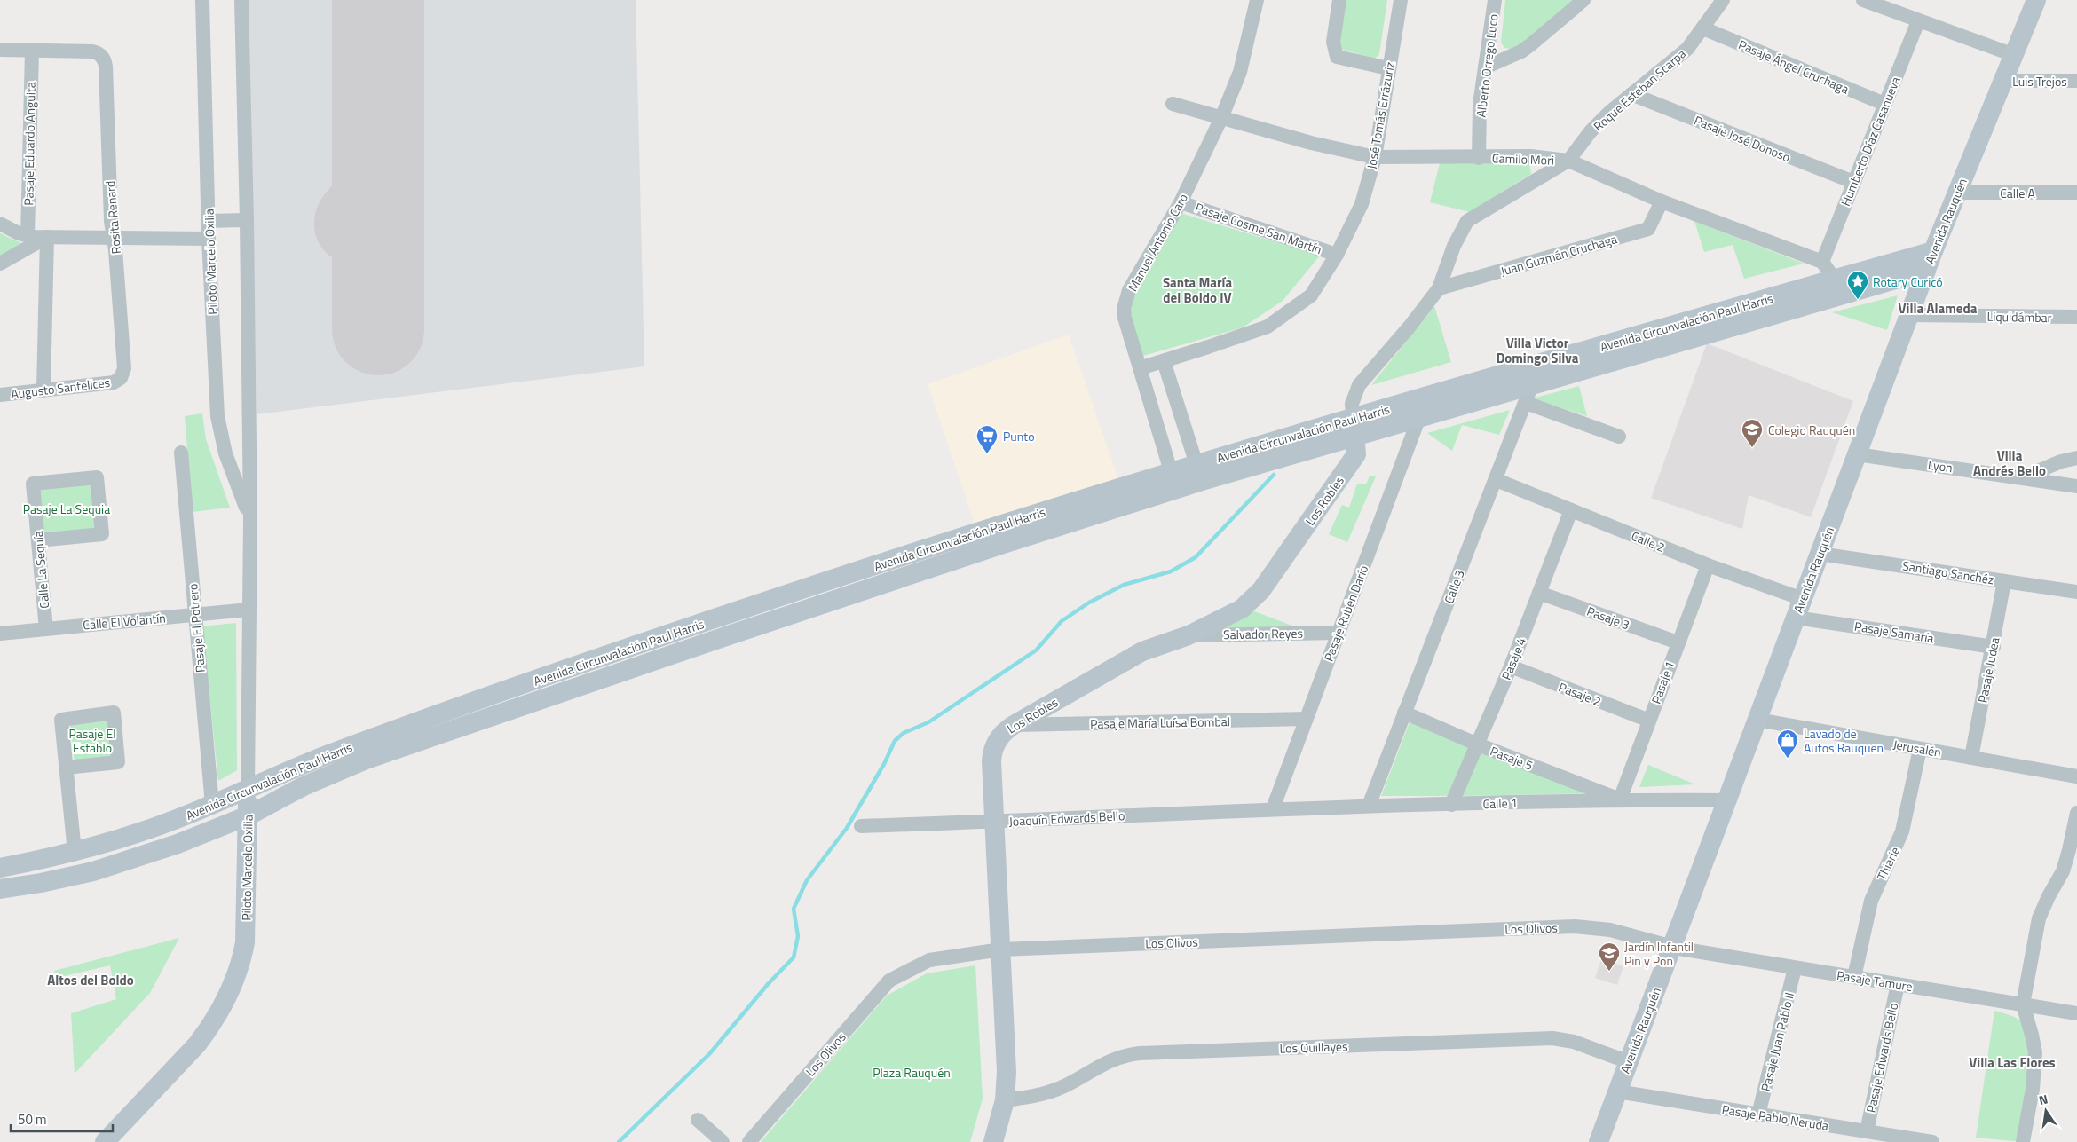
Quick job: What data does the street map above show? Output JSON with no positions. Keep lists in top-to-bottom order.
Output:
{
  "streets": {
    "main road": [
      "Avenida Rauquén",
      "Piloto Marcelo Oxilia",
      "Avenida Circunvalación Paul Harris",
      "Los Robles"
    ],
    "street": [
      "Alberto Orrego Luco",
      "Pasaje Ángel Cruchaga",
      "Luis Trejos",
      "Roque Esteban Scarpa",
      "José Tomás Errázuriz",
      "Pasaje José Donoso",
      "Humberto Díaz Casanueva",
      "Pasaje Eduardo Anguita",
      "Camilo Mori",
      "Calle A",
      "Rosita Renard",
      "Pasaje Cosme San Martín",
      "Manuel Antonio Caro",
      "Juan Guzmán Cruchaga",
      "Liquidámbar",
      "Augusto Santelices",
      "Lyon",
      "Calle 2",
      "Calle La Sequía",
      "Santiago Sanchéz",
      "Calle 3",
      "Pasaje Rubén Darío",
      "Pasaje 3",
      "Calle El Volantín",
      "Pasaje El Potrero",
      "Pasaje Samaría",
      "Salvador Reyes",
      "Pasaje 4",
      "Pasaje Judea",
      "Pasaje 1",
      "Pasaje 2",
      "Pasaje María Luísa Bombal",
      "Jerusalén",
      "Pasaje 5",
      "Calle 1",
      "Joaquín Edwards Bello",
      "Thiarie",
      "Los Olivos",
      "Pasaje Tamure",
      "Pasaje Juan Pablo II",
      "Los Quillayes",
      "Pasaje Edwards Bello",
      "Pasaje Pablo Neruda"
    ]
  },
  "crossings": [
    ["Alberto Orrego Luco", "Camilo Mori"],
    ["Pasaje Ángel Cruchaga", "Roque Esteban Scarpa"],
    ["Pasaje Ángel Cruchaga", "Humberto Díaz Casanueva"],
    ["Luis Trejos", "Avenida Rauquén"],
    ["Roque Esteban Scarpa", "Pasaje José Donoso"],
    ["Roque Esteban Scarpa", "Camilo Mori"],
    ["Roque Esteban Scarpa", "Juan Guzmán Cruchaga"],
    ["Roque Esteban Scarpa", "Avenida Circunvalación Paul Harris"],
    ["Roque Esteban Scarpa", "Los Robles"],
    ["José Tomás Errázuriz", "Camilo Mori"],
    ["José Tomás Errázuriz", "Pasaje Cosme San Martín"],
    ["José Tomás Errázuriz", "Manuel Antonio Caro"],
    ["Pasaje José Donoso", "Humberto Díaz Casanueva"],
    ["Humberto Díaz Casanueva", "Camilo Mori"],
    ["Pasaje Eduardo Anguita", "Rosita Renard"],
    ["Camilo Mori", "Manuel Antonio Caro"],
    ["Camilo Mori", "Juan Guzmán Cruchaga"],
    ["Calle A", "Avenida Rauquén"],
    ["Rosita Renard", "Augusto Santelices"],
    ["Avenida Rauquén", "Liquidámbar"],
    ["Avenida Rauquén", "Avenida Circunvalación Paul Harris"],
    ["Avenida Rauquén", "Lyon"],
    ["Avenida Rauquén", "Calle 2"],
    ["Avenida Rauquén", "Santiago Sanchéz"],
    ["Avenida Rauquén", "Pasaje Samaría"],
    ["Avenida Rauquén", "Jerusalén"],
    ["Avenida Rauquén", "Calle 1"],
    ["Avenida Rauquén", "Los Olivos"],
    ["Avenida Rauquén", "Pasaje Tamure"],
    ["Avenida Rauquén", "Los Quillayes"],
    ["Avenida Rauquén", "Pasaje Pablo Neruda"],
    ["Pasaje Cosme San Martín", "Manuel Antonio Caro"],
    ["Manuel Antonio Caro", "Avenida Circunvalación Paul Harris"],
    ["Piloto Marcelo Oxilia", "Avenida Circunvalación Paul Harris"],
    ["Piloto Marcelo Oxilia", "Calle El Volantín"],
    ["Avenida Circunvalación Paul Harris", "Los Robles"],
    ["Avenida Circunvalación Paul Harris", "Calle 3"],
    ["Avenida Circunvalación Paul Harris", "Pasaje Rubén Darío"],
    ["Avenida Circunvalación Paul Harris", "Pasaje El Potrero"],
    ["Los Robles", "Salvador Reyes"],
    ["Los Robles", "Pasaje María Luísa Bombal"],
    ["Los Robles", "Joaquín Edwards Bello"],
    ["Los Robles", "Los Olivos"],
    ["Los Robles", "Los Quillayes"],
    ["Calle 2", "Calle 3"],
    ["Calle 2", "Pasaje 4"],
    ["Calle 2", "Pasaje 1"],
    ["Calle La Sequía", "Calle El Volantín"],
    ["Santiago Sanchéz", "Pasaje Judea"],
    ["Calle 3", "Pasaje 5"],
    ["Calle 3", "Calle 1"],
    ["Pasaje Rubén Darío", "Salvador Reyes"],
    ["Pasaje Rubén Darío", "Pasaje María Luísa Bombal"],
    ["Pasaje Rubén Darío", "Calle 1"],
    ["Pasaje Rubén Darío", "Joaquín Edwards Bello"],
    ["Pasaje 3", "Pasaje 4"],
    ["Pasaje 3", "Pasaje 1"],
    ["Calle El Volantín", "Pasaje El Potrero"],
    ["Pasaje Samaría", "Pasaje Judea"],
    ["Pasaje 4", "Pasaje 2"],
    ["Pasaje 4", "Pasaje 5"],
    ["Pasaje 4", "Calle 1"],
    ["Pasaje Judea", "Jerusalén"],
    ["Pasaje 1", "Pasaje 2"],
    ["Pasaje 1", "Pasaje 5"],
    ["Pasaje 1", "Calle 1"],
    ["Jerusalén", "Thiarie"],
    ["Pasaje 5", "Calle 1"],
    ["Calle 1", "Joaquín Edwards Bello"],
    ["Thiarie", "Pasaje Tamure"],
    ["Los Olivos", "Pasaje Tamure"],
    ["Pasaje Tamure", "Pasaje Juan Pablo II"],
    ["Pasaje Tamure", "Pasaje Edwards Bello"],
    ["Pasaje Juan Pablo II", "Pasaje Pablo Neruda"],
    ["Pasaje Edwards Bello", "Pasaje Pablo Neruda"]
  ],
  "districts": [
    "Santa María del Boldo IV",
    "Villa Alameda",
    "Villa Victor Domingo Silva",
    "Villa Andrés Bello",
    "Altos del Boldo",
    "Villa Las Flores"
  ],
  "parks": ["Pasaje La Sequia", "Pasaje El Establo", "Plaza Rauquén"],
  "places": {
    "place": ["Rotary Curicó"],
    "school or university": ["Colegio Rauquén", "Jardín Infantil Pin y Pon"],
    "supermarket": ["Punto"],
    "shop": ["Lavado de Autos Rauquen"]
  },
  "scale_bar": "50 m",
  "north": "top"
}
